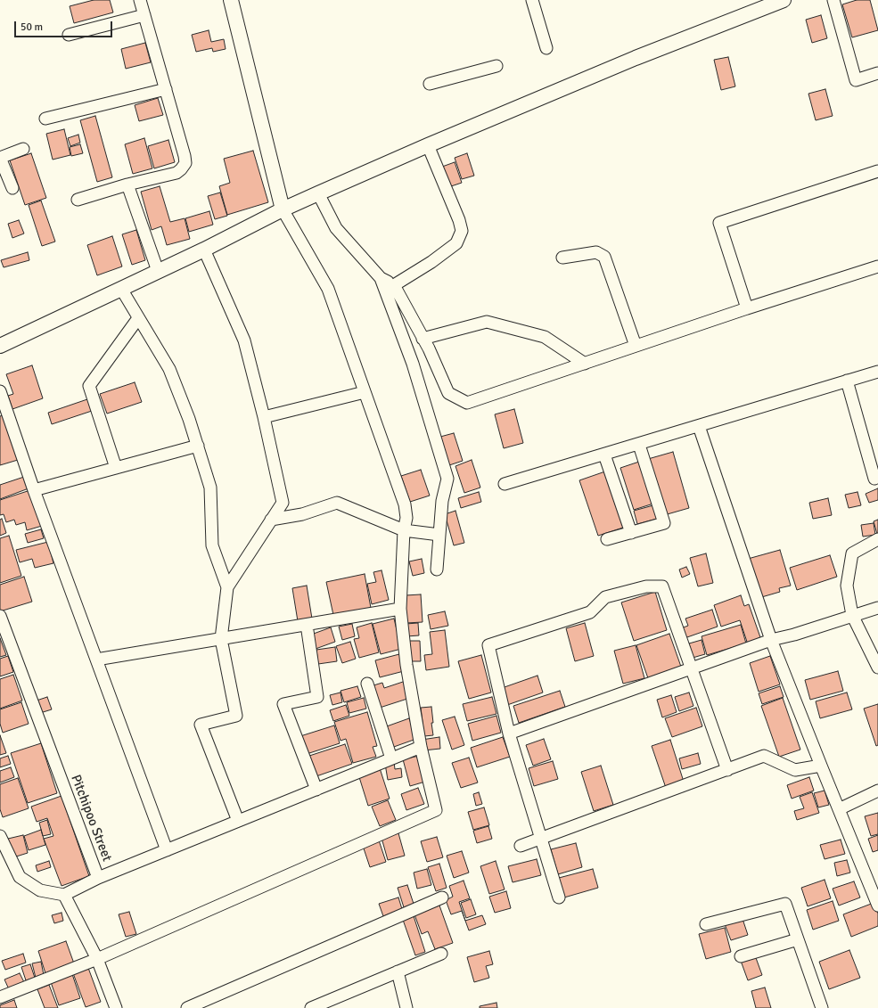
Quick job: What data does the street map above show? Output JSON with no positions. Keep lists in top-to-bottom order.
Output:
{
  "streets": {
    "street": ["Pitchipoo Street"]
  },
  "scale_bar": "50 m"
}
